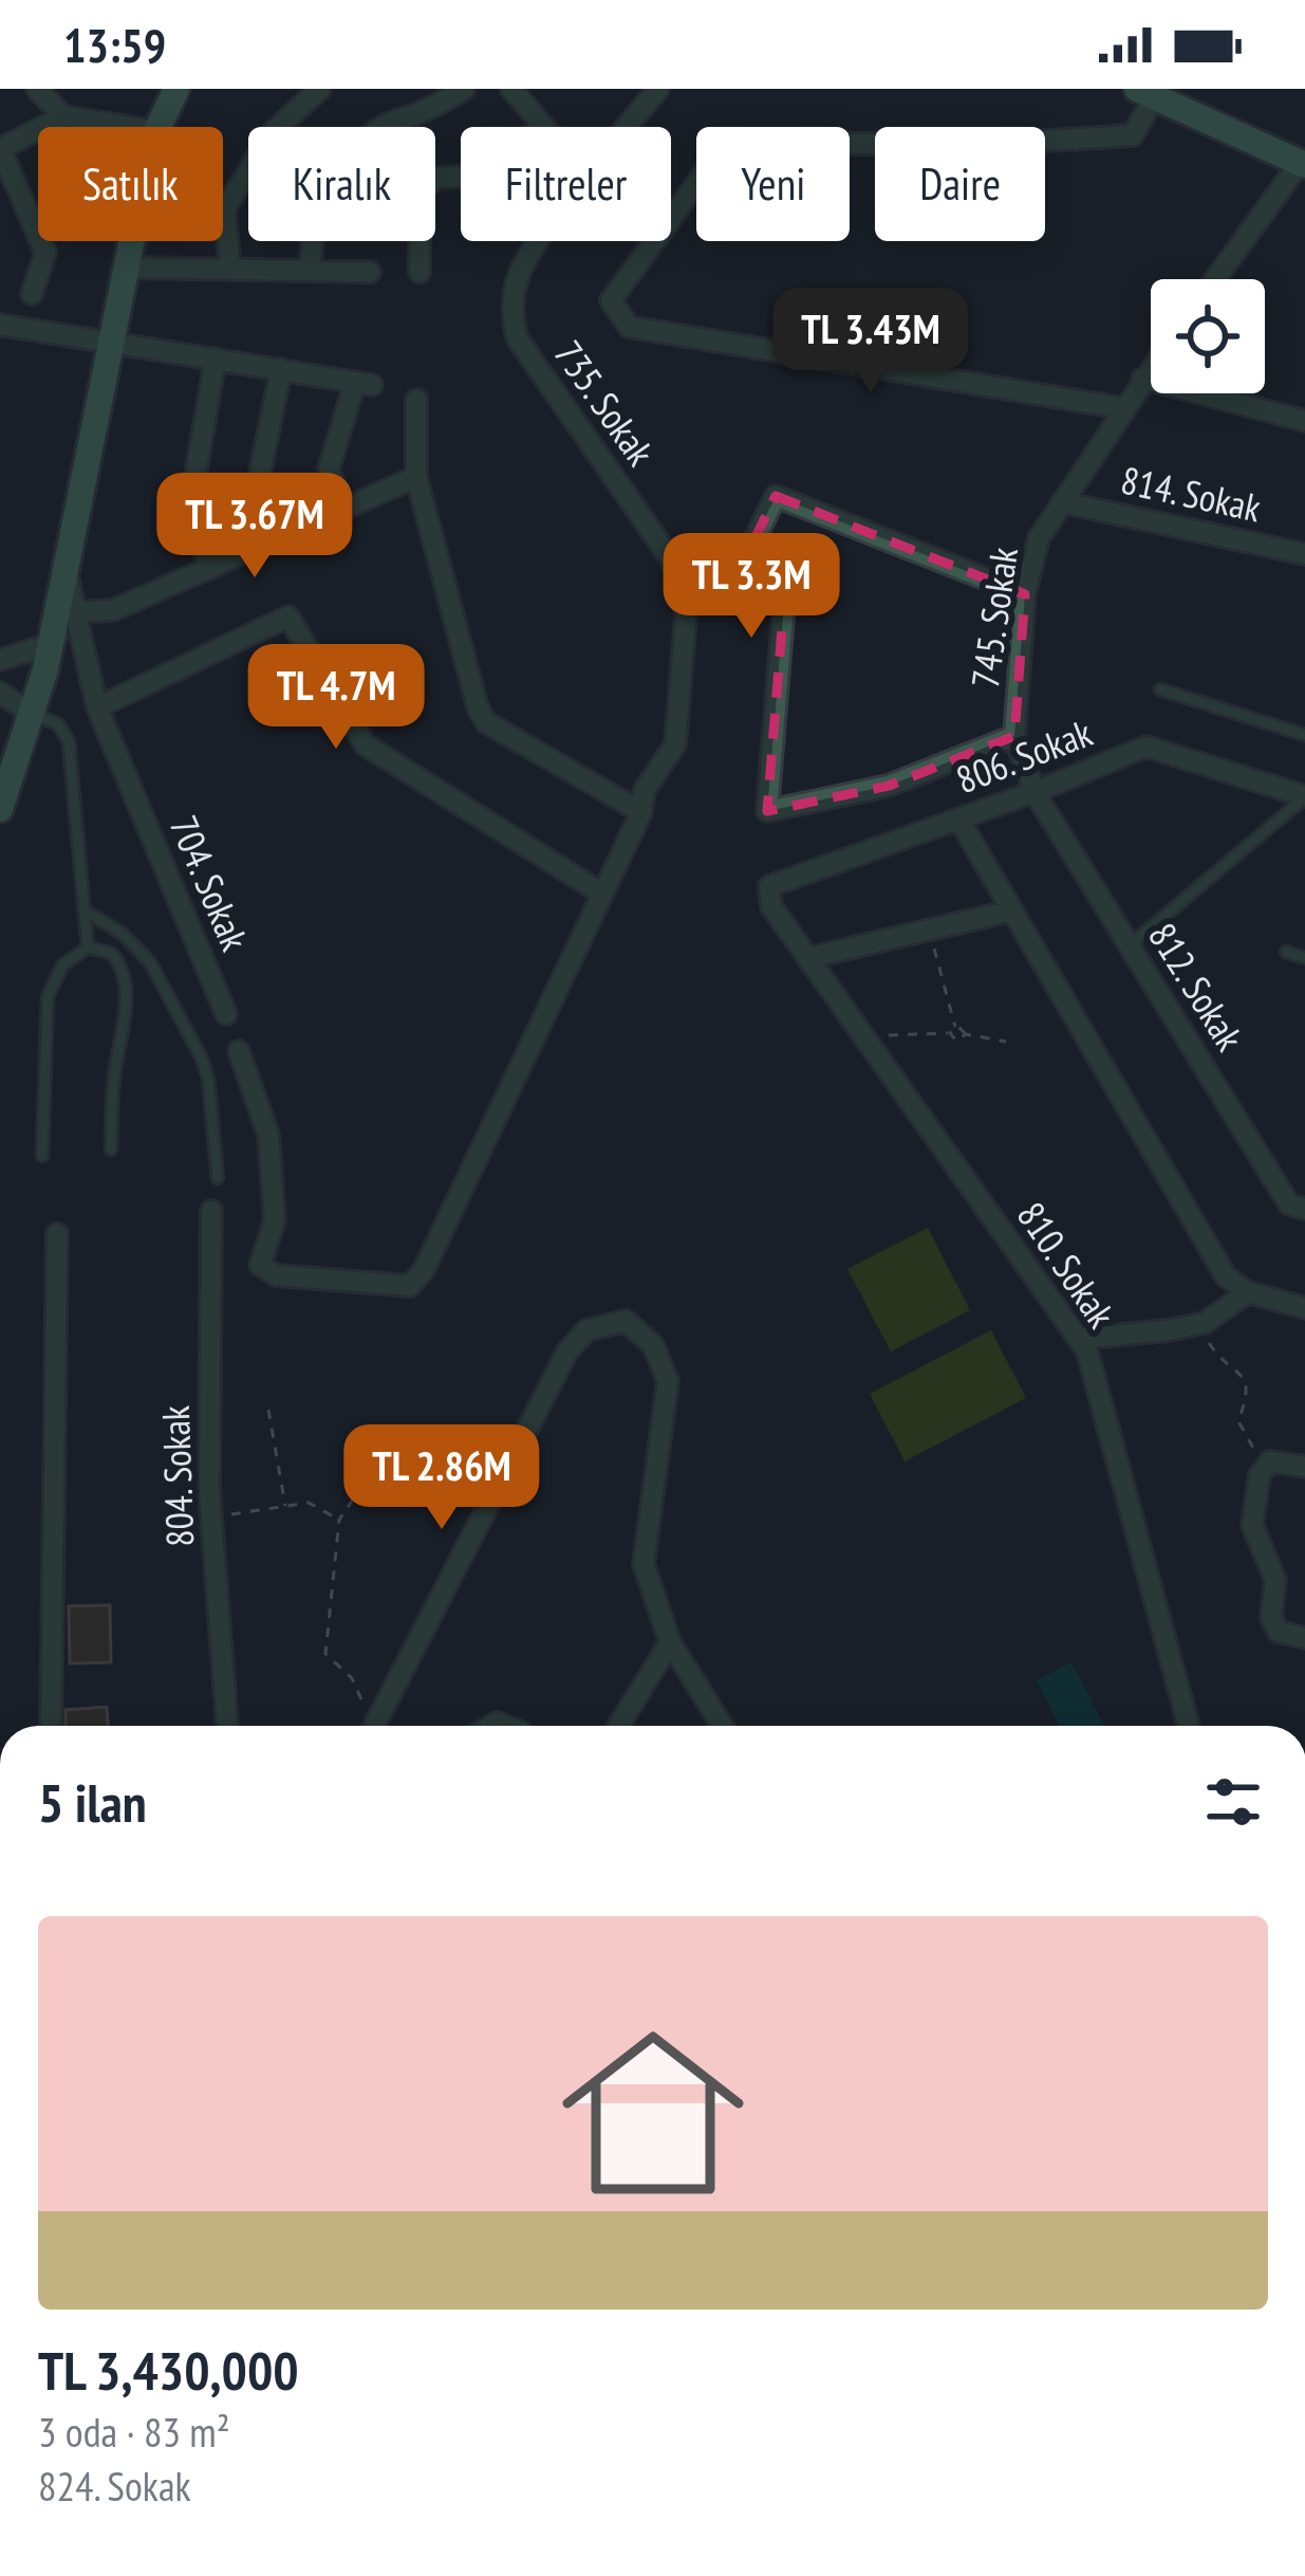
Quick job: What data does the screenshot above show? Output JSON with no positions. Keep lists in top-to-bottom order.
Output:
{
  "streets": {
    "street": [
      "735. Sokak",
      "814. Sokak",
      "745. Sokak",
      "806. Sokak",
      "704. Sokak",
      "812. Sokak",
      "810. Sokak",
      "804. Sokak"
    ]
  },
  "crossings": [
    ["814. Sokak", "745. Sokak"],
    ["745. Sokak", "806. Sokak"],
    ["745. Sokak", "812. Sokak"],
    ["806. Sokak", "812. Sokak"],
    ["806. Sokak", "810. Sokak"]
  ],
  "page": {
    "status": "13:59",
    "chip": [
      "Satılık",
      "Kiralık",
      "Filtreler",
      "Yeni",
      "Daire"
    ],
    "price": [
      "TL 3.43M",
      "TL 3.67M",
      "TL 3.3M",
      "TL 4.7M",
      "TL 2.86M"
    ],
    "heading": "5 ilan",
    "list": [
      {
        "name": "TL 3,430,000",
        "note": "3 oda · 83 m² · 824. Sokak"
      }
    ]
  }
}
